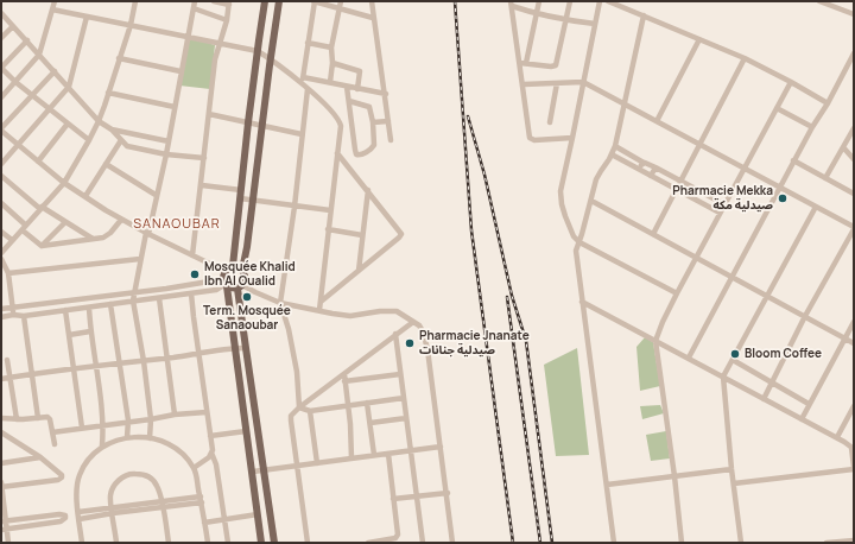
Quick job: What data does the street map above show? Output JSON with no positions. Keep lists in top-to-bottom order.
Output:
{
  "districts": ["SANAOUBAR"],
  "places": [
    "Pharmacie Mekka صيدلية مكة",
    "Mosquée Khalid Ibn Al Oualid",
    "Term. Mosquée Sanaoubar",
    "Pharmacie Jnanate صيدلية جنانات",
    "Bloom Coffee"
  ]
}
